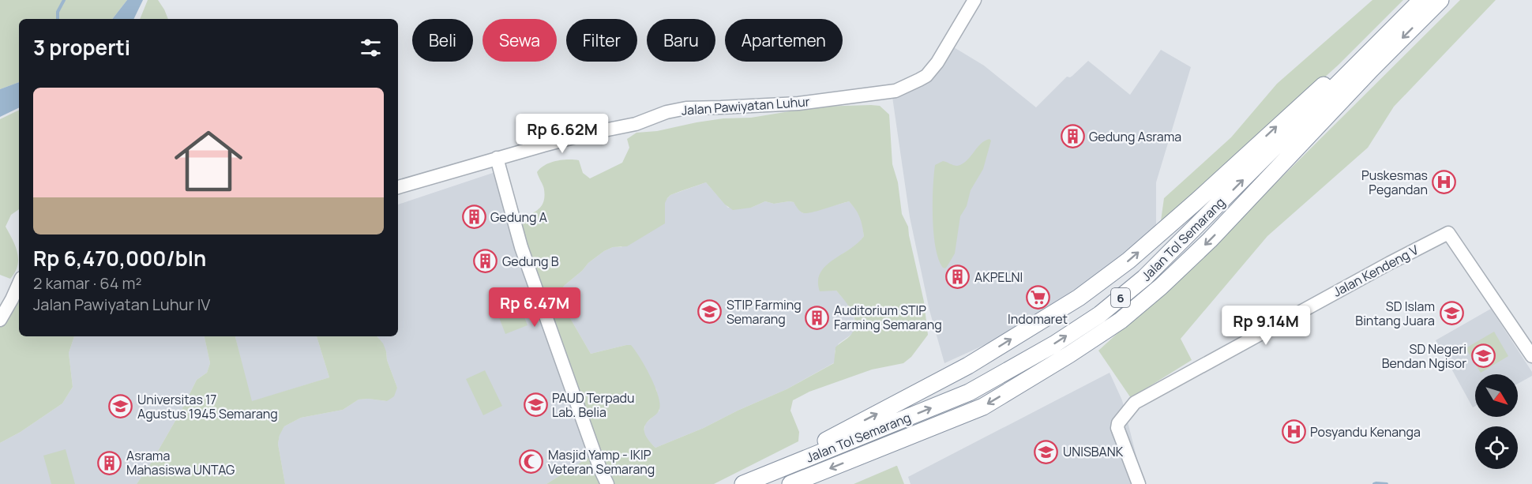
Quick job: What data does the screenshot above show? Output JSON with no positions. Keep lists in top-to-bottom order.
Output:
{
  "streets": {
    "highway": ["Jalan Tol Semarang", "6"],
    "street": ["Jalan Pawiyatan Luhur", "Jalan Kendeng V"]
  },
  "places": {
    "building": [
      "Gedung Asrama",
      "Gedung A",
      "Gedung B",
      "AKPELNI",
      "Auditorium STIP Farming Semarang",
      "Asrama Mahasiswa UNTAG"
    ],
    "hospital": ["Puskesmas Pegandan", "Posyandu Kenanga"],
    "supermarket": ["Indomaret"],
    "school or university": [
      "STIP Farming Semarang",
      "SD Islam Bintang Juara",
      "SD Negeri Bendan Ngisor",
      "PAUD Terpadu Lab. Belia",
      "Universitas 17 Agustus 1945 Semarang",
      "UNISBANK"
    ],
    "mosque": ["Masjid Yamp - IKIP Veteran Semarang"]
  },
  "north": "bottom right",
  "page": {
    "chip": [
      "Beli",
      "Sewa",
      "Filter",
      "Baru",
      "Apartemen"
    ],
    "heading": "3 properti",
    "list": [
      {
        "name": "Rp 6,470,000/bln",
        "note": "2 kamar · 64 m² · Jalan Pawiyatan Luhur IV"
      }
    ],
    "price": ["Rp 6.62M", "Rp 6.47M", "Rp 9.14M"]
  }
}
